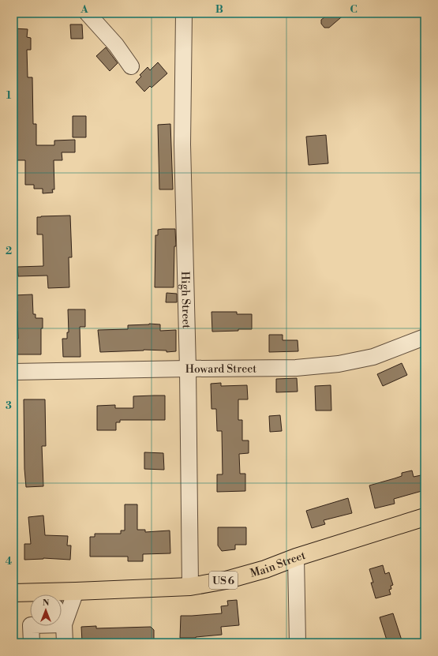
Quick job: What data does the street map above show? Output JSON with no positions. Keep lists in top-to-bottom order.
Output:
{
  "streets": {
    "main road": ["Main Street", "US 6"],
    "street": ["High Street", "Howard Street"]
  },
  "crossings": [
    ["High Street", "Howard Street"],
    ["High Street", "Main Street"]
  ],
  "north": "top",
  "grid": {
    "columns": ["A", "B", "C"],
    "rows": [
      "1",
      "2",
      "3",
      "4"
    ]
  }
}
